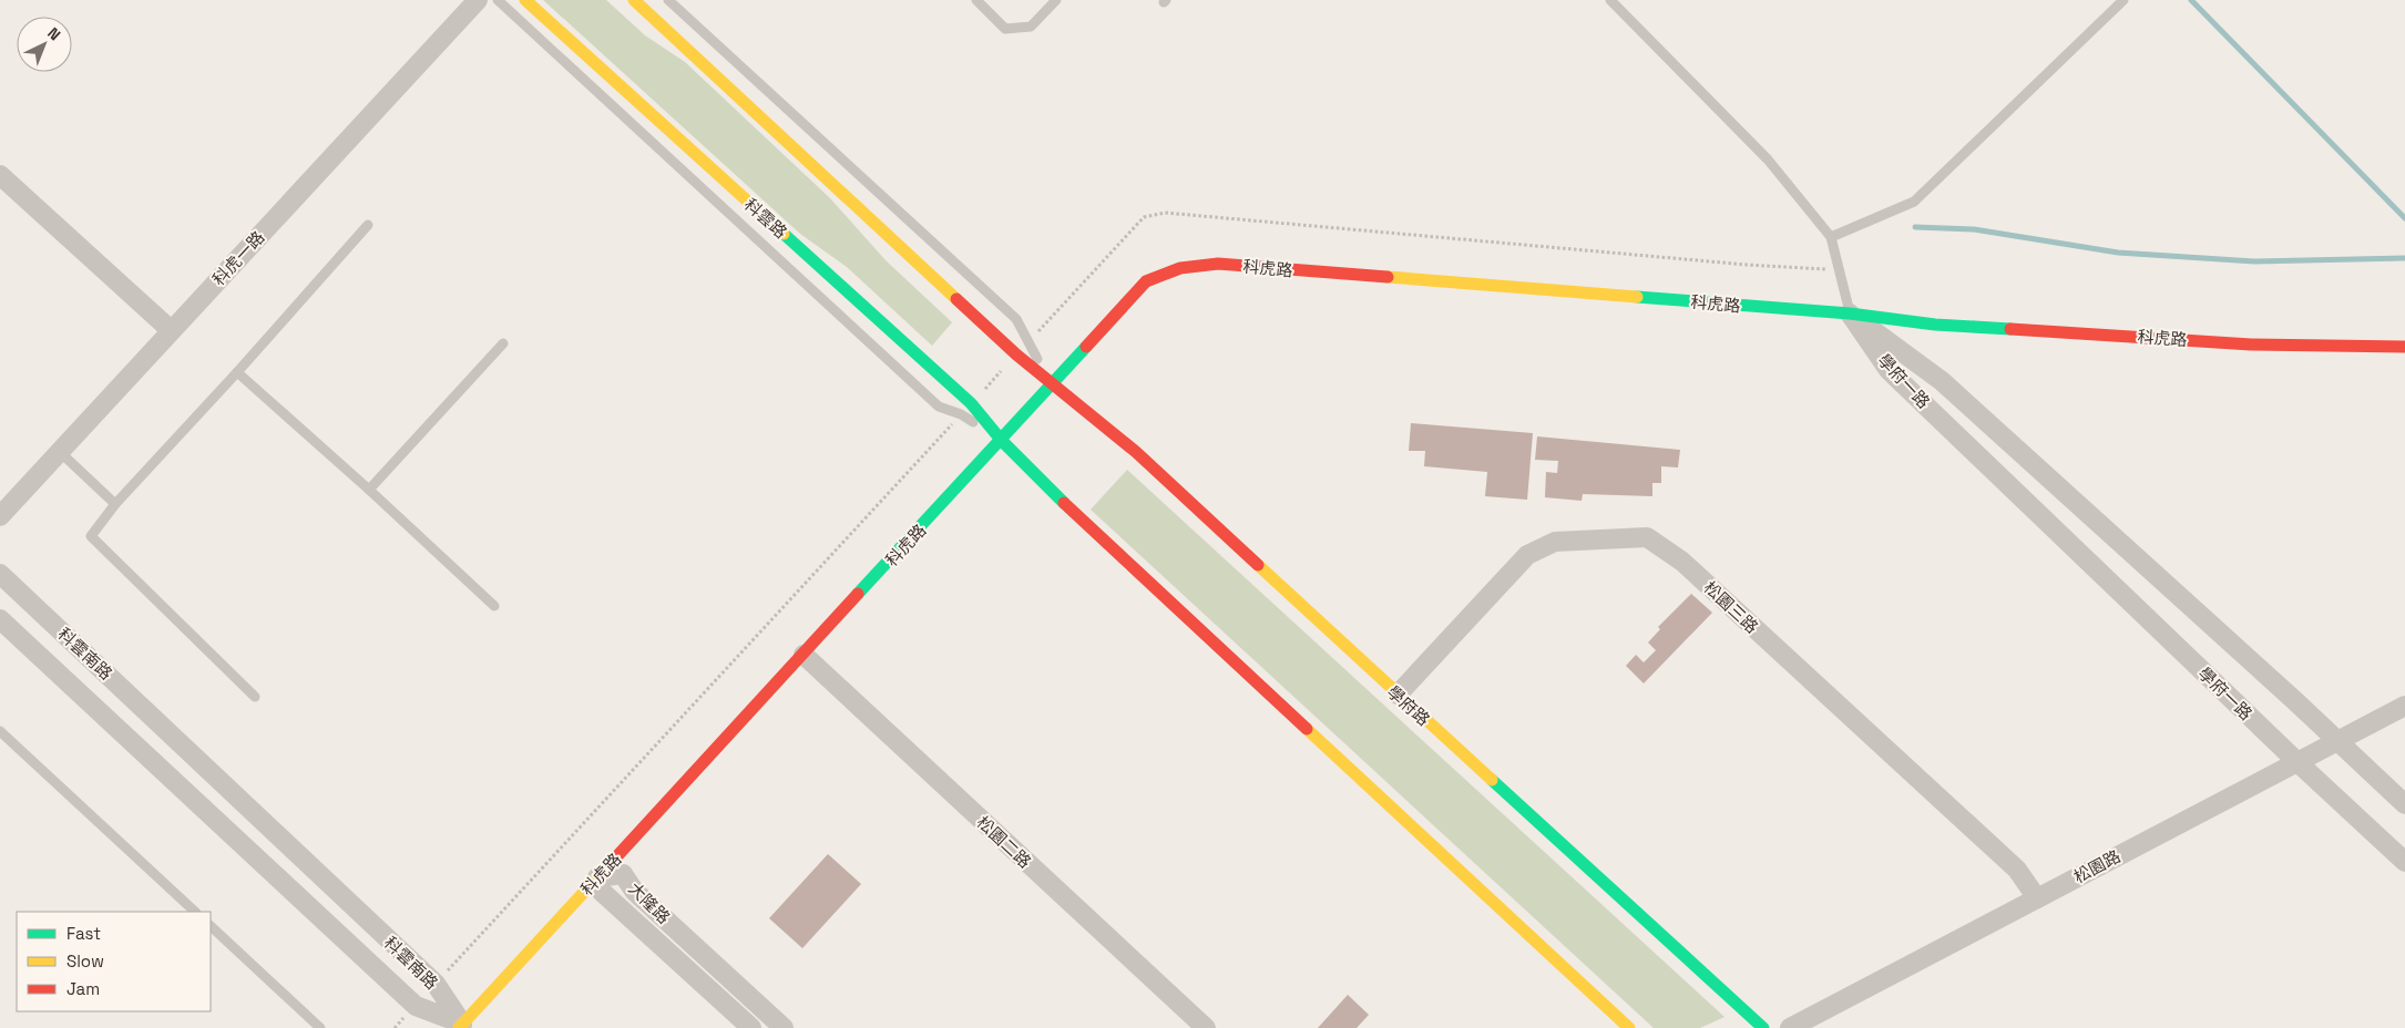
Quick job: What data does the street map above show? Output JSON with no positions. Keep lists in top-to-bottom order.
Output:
{
  "streets": {
    "street": [
      "科雲路",
      "科虎一路",
      "科虎路",
      "學府一路",
      "松園三路",
      "科雲南路",
      "學府路",
      "松園二路",
      "松園路",
      "大隆路"
    ]
  },
  "crossings": [
    ["科雲路", "科虎路"],
    ["科虎路", "學府一路"],
    ["科虎路", "科雲南路"],
    ["科虎路", "學府路"],
    ["科虎路", "松園二路"],
    ["科虎路", "大隆路"],
    ["學府一路", "松園路"],
    ["松園三路", "學府路"],
    ["松園三路", "松園路"]
  ],
  "legend": ["Fast", "Slow", "Jam"],
  "north": "top right"
}
